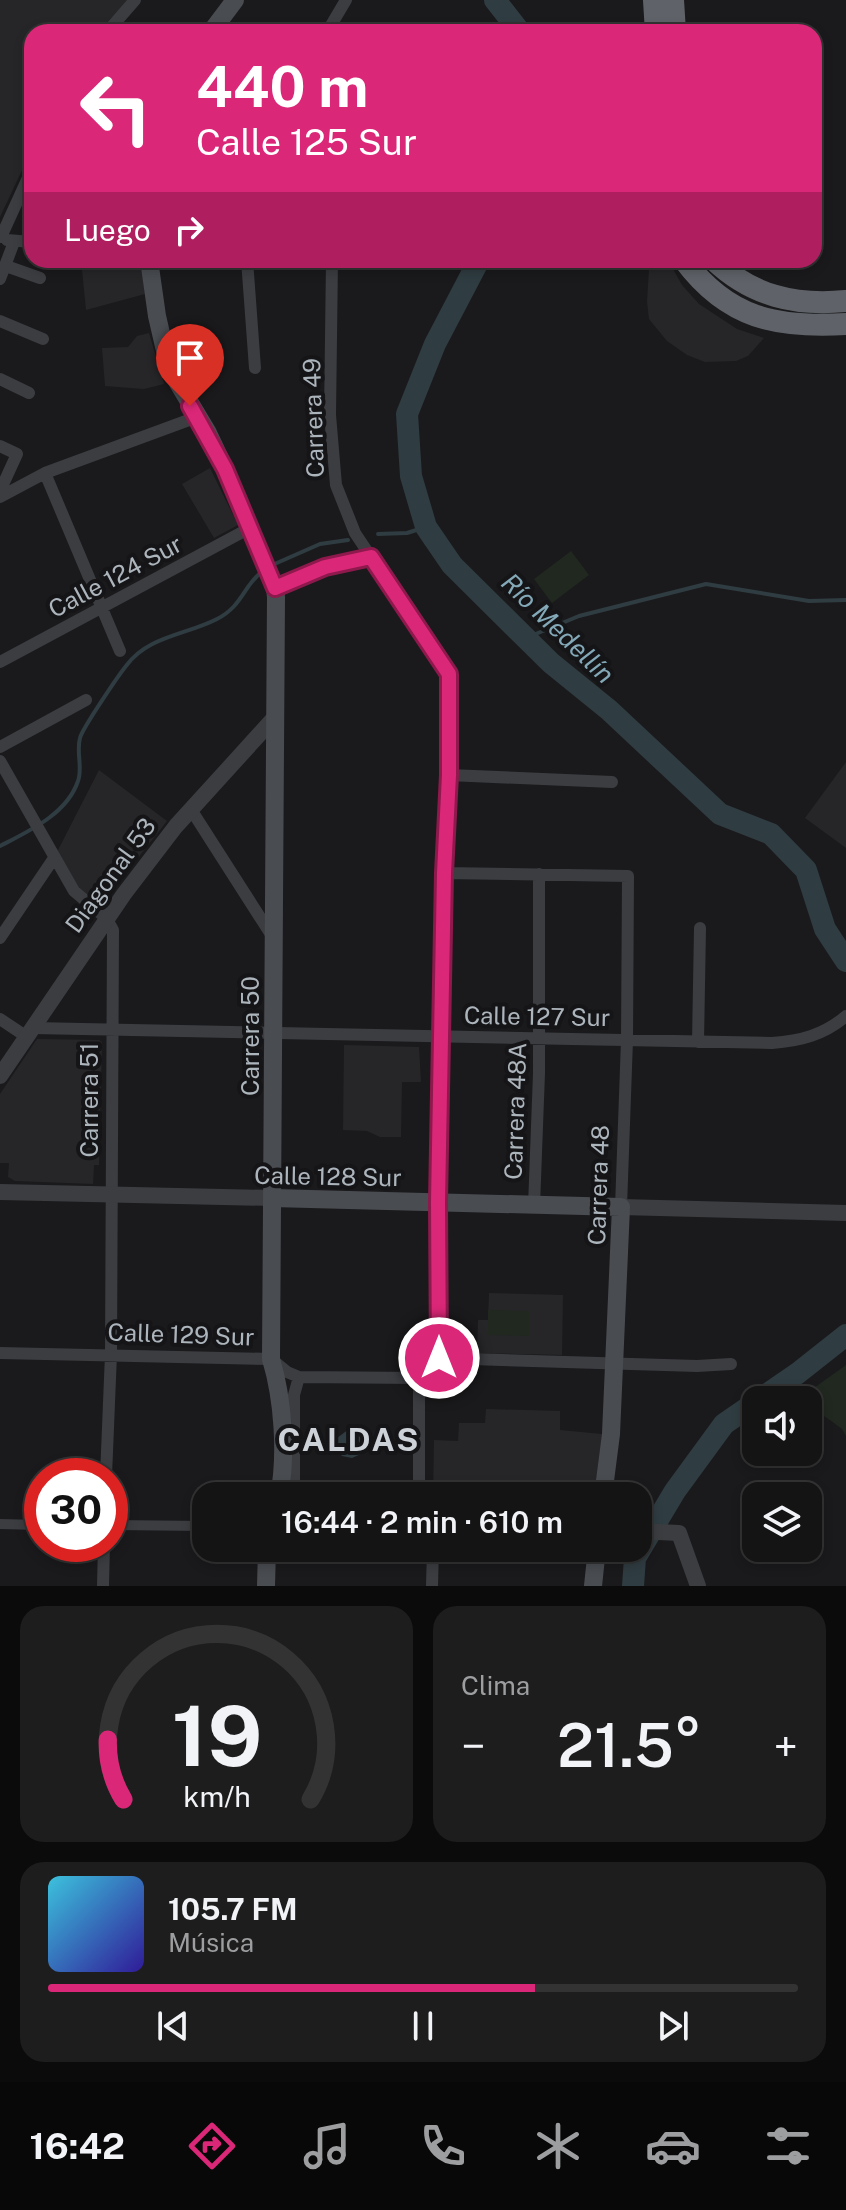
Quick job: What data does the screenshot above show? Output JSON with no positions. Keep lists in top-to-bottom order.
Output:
{
  "streets": {
    "main road": ["Carrera 50", "Calle 128 Sur", "Carrera 48"],
    "street": [
      "Carrera 49",
      "Calle 124 Sur",
      "Diagonal 53",
      "Calle 127 Sur",
      "Carrera 51",
      "Carrera 48A",
      "Calle 129 Sur"
    ]
  },
  "crossings": [
    ["Carrera 49", "Calle 127 Sur"],
    ["Carrera 49", "Calle 128 Sur"],
    ["Diagonal 53", "Calle 127 Sur"],
    ["Diagonal 53", "Carrera 50"],
    ["Diagonal 53", "Carrera 51"],
    ["Calle 127 Sur", "Carrera 50"],
    ["Calle 127 Sur", "Carrera 51"],
    ["Calle 127 Sur", "Carrera 48A"],
    ["Calle 127 Sur", "Carrera 48"],
    ["Carrera 50", "Calle 128 Sur"],
    ["Carrera 50", "Calle 129 Sur"],
    ["Carrera 51", "Calle 128 Sur"],
    ["Carrera 51", "Calle 129 Sur"],
    ["Carrera 48A", "Calle 128 Sur"],
    ["Carrera 48A", "Carrera 48"],
    ["Calle 128 Sur", "Carrera 48"]
  ],
  "districts": ["CALDAS"],
  "water": ["Río Medellín"],
  "page": {
    "turn": ["440 m", "Calle 125 Sur"],
    "then": "Luego",
    "limit": "30",
    "trip": "16:44 · 2 min · 610 m",
    "tile": "Clima",
    "heat": ["−", "21.5°", "+"],
    "song": ["105.7 FM", "Música"],
    "tabs": "16:42",
    "gauge": ["19", "km/h"]
  }
}
